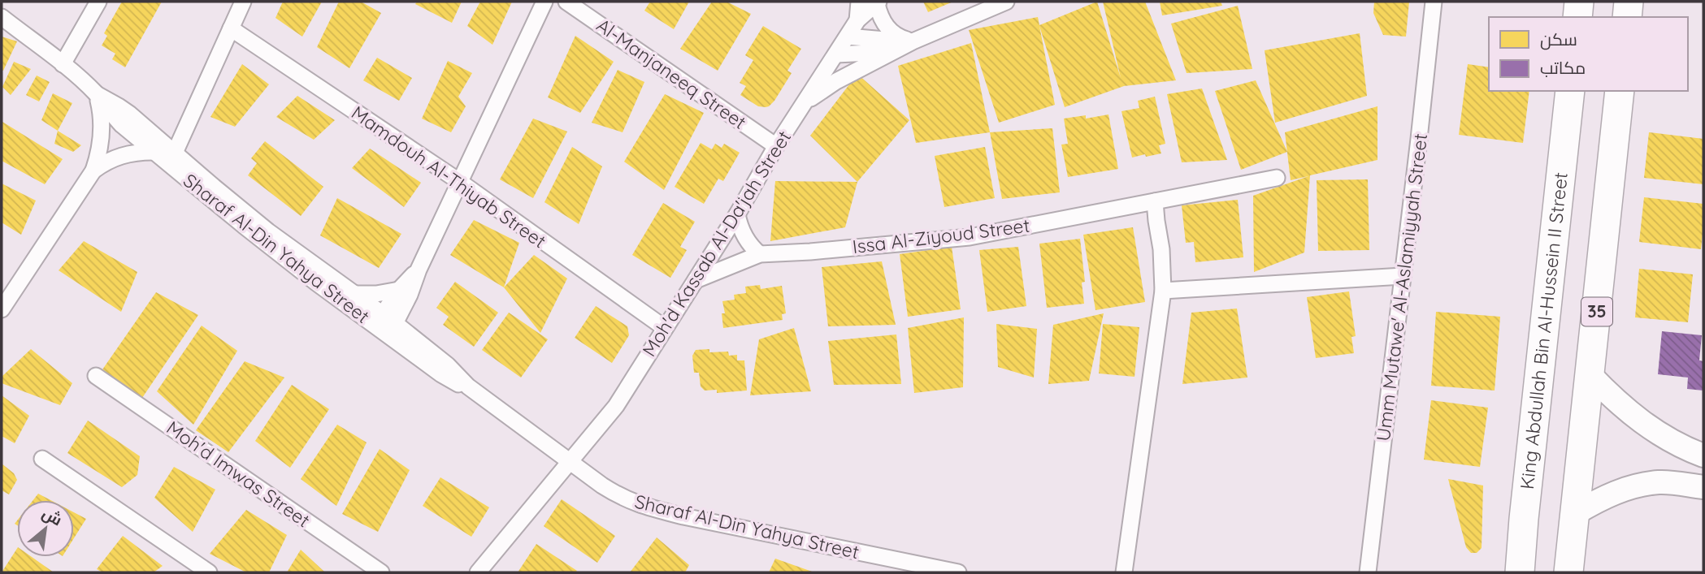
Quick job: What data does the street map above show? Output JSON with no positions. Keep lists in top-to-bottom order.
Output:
{
  "streets": {
    "highway": ["35", "King Abdullah Bin Al-Hussein II Street"],
    "street": [
      "Al-Manjaneeq Street",
      "Mamdouh Al-Thiyab Street",
      "Issa Al-Ziyoud Street",
      "Moh'd Kassab Al-Da'jah Street",
      "Sharaf Al-Din Yahya Street",
      "Umm Mutawe' Al-Aslamiyyah Street",
      "Moh'd Imwas Street"
    ]
  },
  "crossings": [
    ["Al-Manjaneeq Street", "Moh'd Kassab Al-Da'jah Street"],
    ["Mamdouh Al-Thiyab Street", "Moh'd Kassab Al-Da'jah Street"],
    ["Issa Al-Ziyoud Street", "Moh'd Kassab Al-Da'jah Street"],
    ["Moh'd Kassab Al-Da'jah Street", "Sharaf Al-Din Yahya Street"]
  ],
  "legend": ["سكن", "مكاتب"],
  "north": "top right"
}
